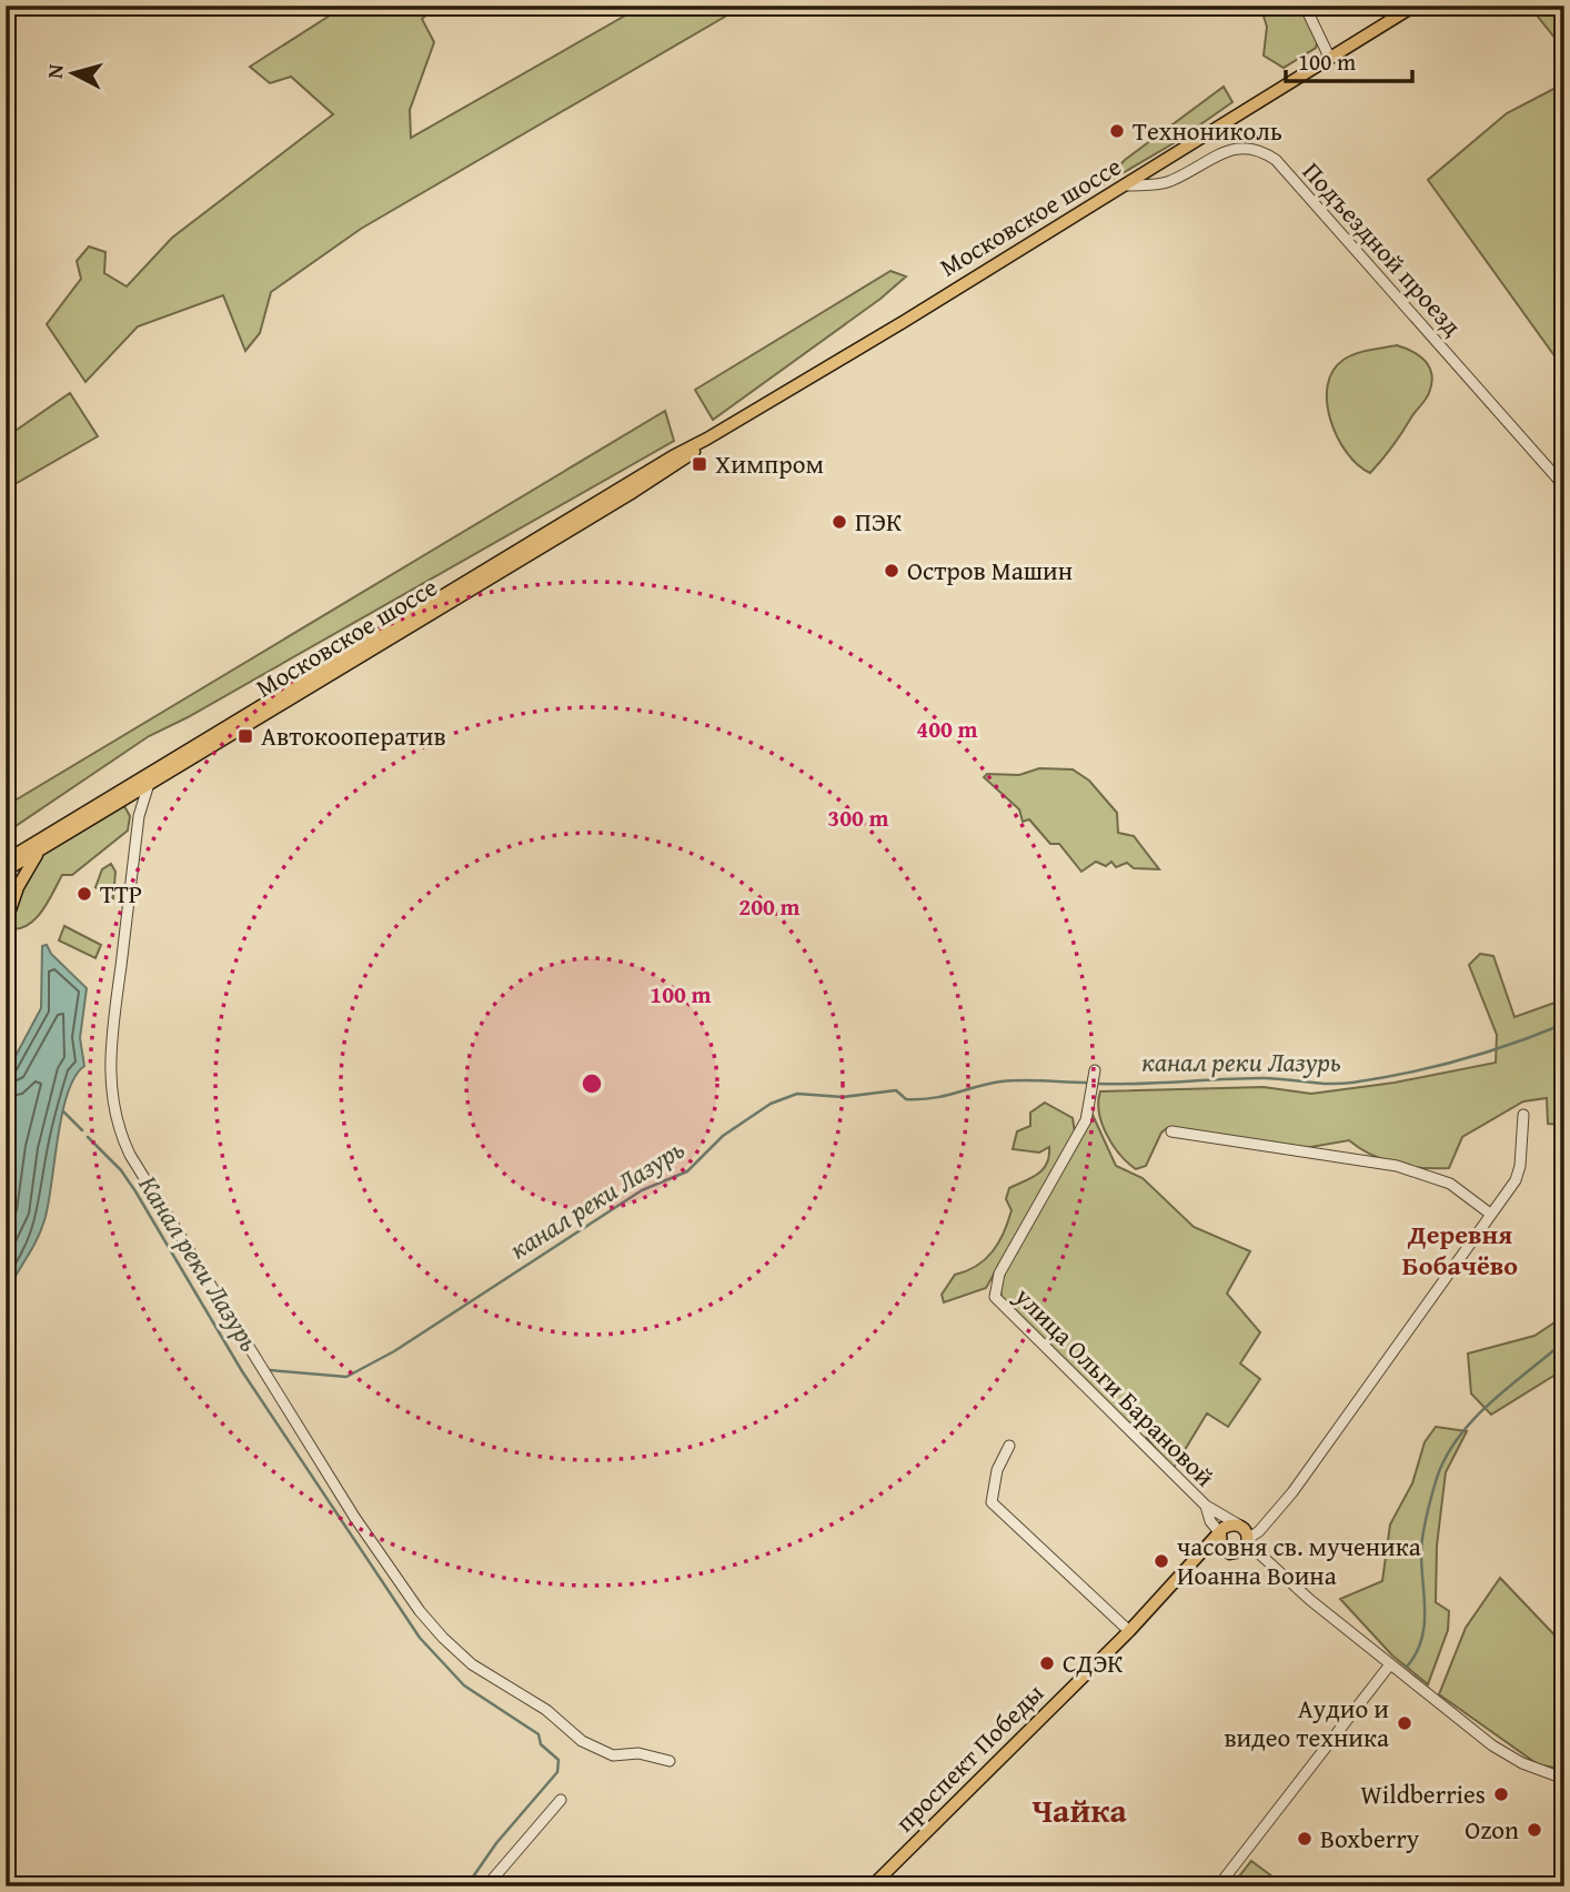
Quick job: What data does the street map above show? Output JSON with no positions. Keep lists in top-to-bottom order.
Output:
{
  "streets": {
    "main road": ["Московское шоссе", "проспект Победы"],
    "street": ["Подъездной проезд", "улица Ольги Барановой"]
  },
  "crossings": [
    ["Московское шоссе", "Подъездной проезд"],
    ["улица Ольги Барановой", "проспект Победы"]
  ],
  "districts": ["Деревня Бобачёво", "Чайка"],
  "water": ["канал реки Лазурь", "Канал реки Лазурь"],
  "places": {
    "other": [
      "Технониколь",
      "ПЭК",
      "Остров Машин",
      "ТТР",
      "часовня св. мученика Иоанна Воина",
      "СДЭК",
      "Аудио и видео техника",
      "Wildberries",
      "Ozon",
      "Boxberry"
    ],
    "transit": ["Химпром", "Автокооператив"]
  },
  "scale_bar": "100 m",
  "north": "left",
  "rings": [
    "400 m",
    "300 m",
    "200 m",
    "100 m"
  ]
}
